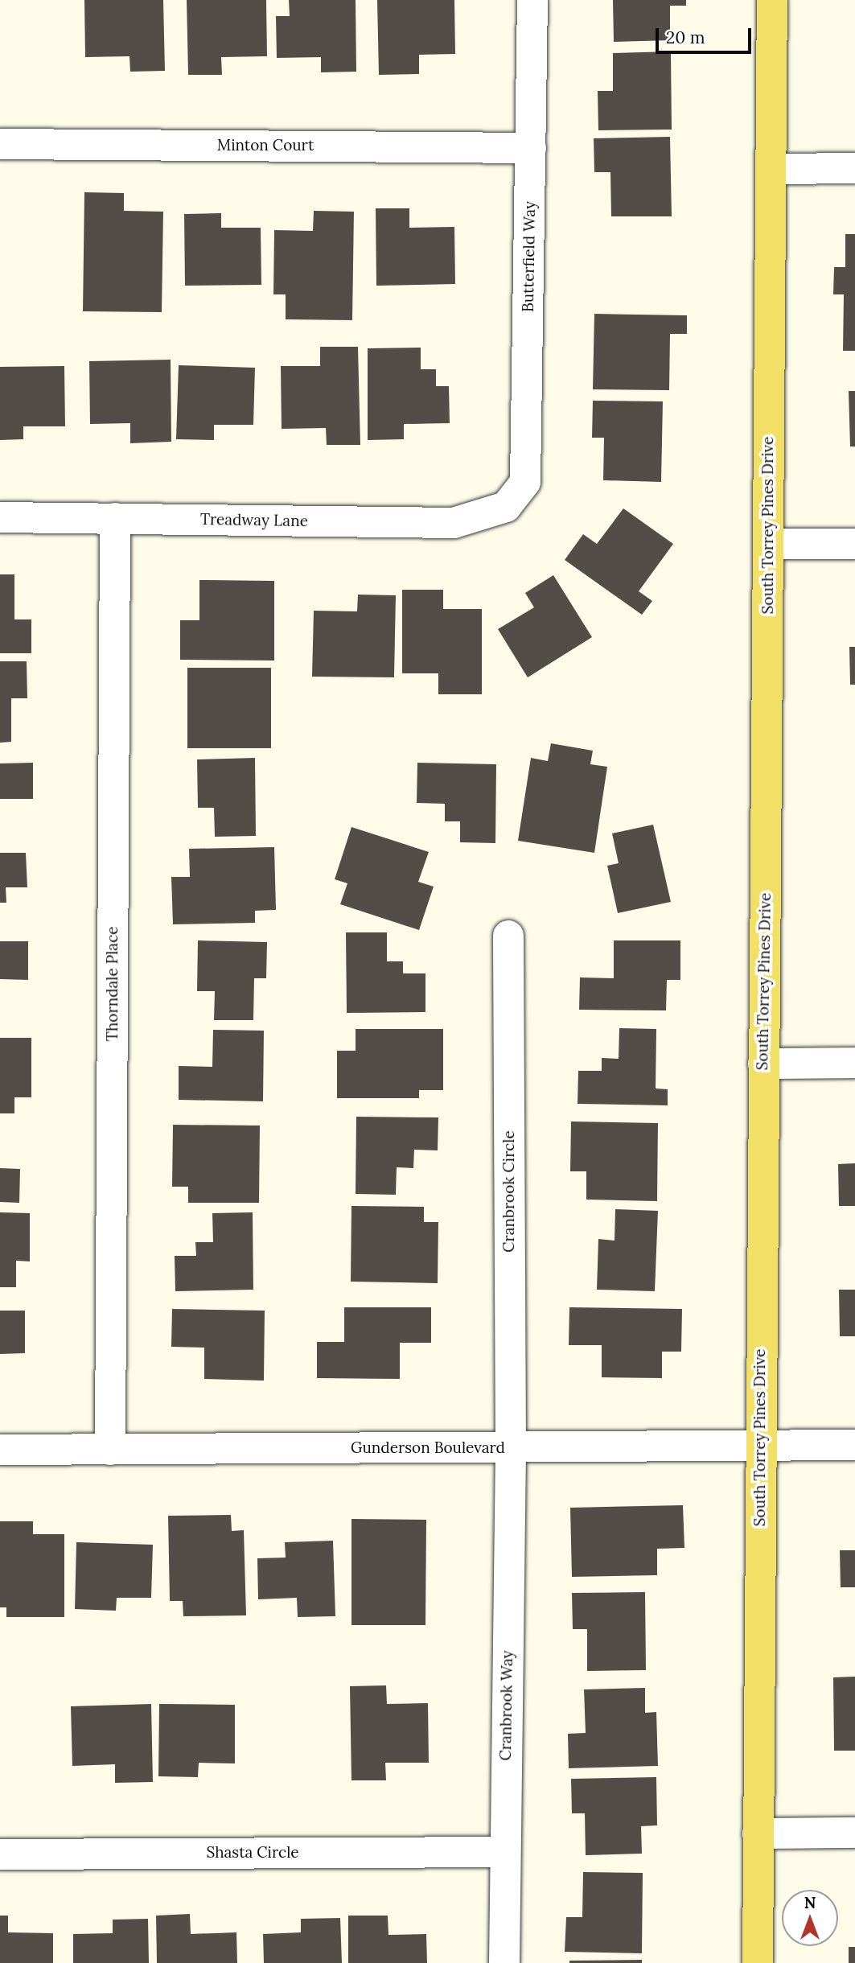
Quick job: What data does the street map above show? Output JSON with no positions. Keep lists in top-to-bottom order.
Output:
{
  "streets": {
    "main road": ["South Torrey Pines Drive"],
    "street": [
      "Minton Court",
      "Butterfield Way",
      "Treadway Lane",
      "Thorndale Place",
      "Cranbrook Circle",
      "Gunderson Boulevard",
      "Cranbrook Way",
      "Shasta Circle"
    ]
  },
  "crossings": [
    ["Minton Court", "Butterfield Way"],
    ["Butterfield Way", "Treadway Lane"],
    ["Treadway Lane", "Thorndale Place"],
    ["South Torrey Pines Drive", "Gunderson Boulevard"],
    ["Thorndale Place", "Gunderson Boulevard"],
    ["Cranbrook Circle", "Gunderson Boulevard"],
    ["Cranbrook Circle", "Cranbrook Way"],
    ["Gunderson Boulevard", "Cranbrook Way"],
    ["Cranbrook Way", "Shasta Circle"]
  ],
  "scale_bar": "20 m",
  "north": "top"
}
